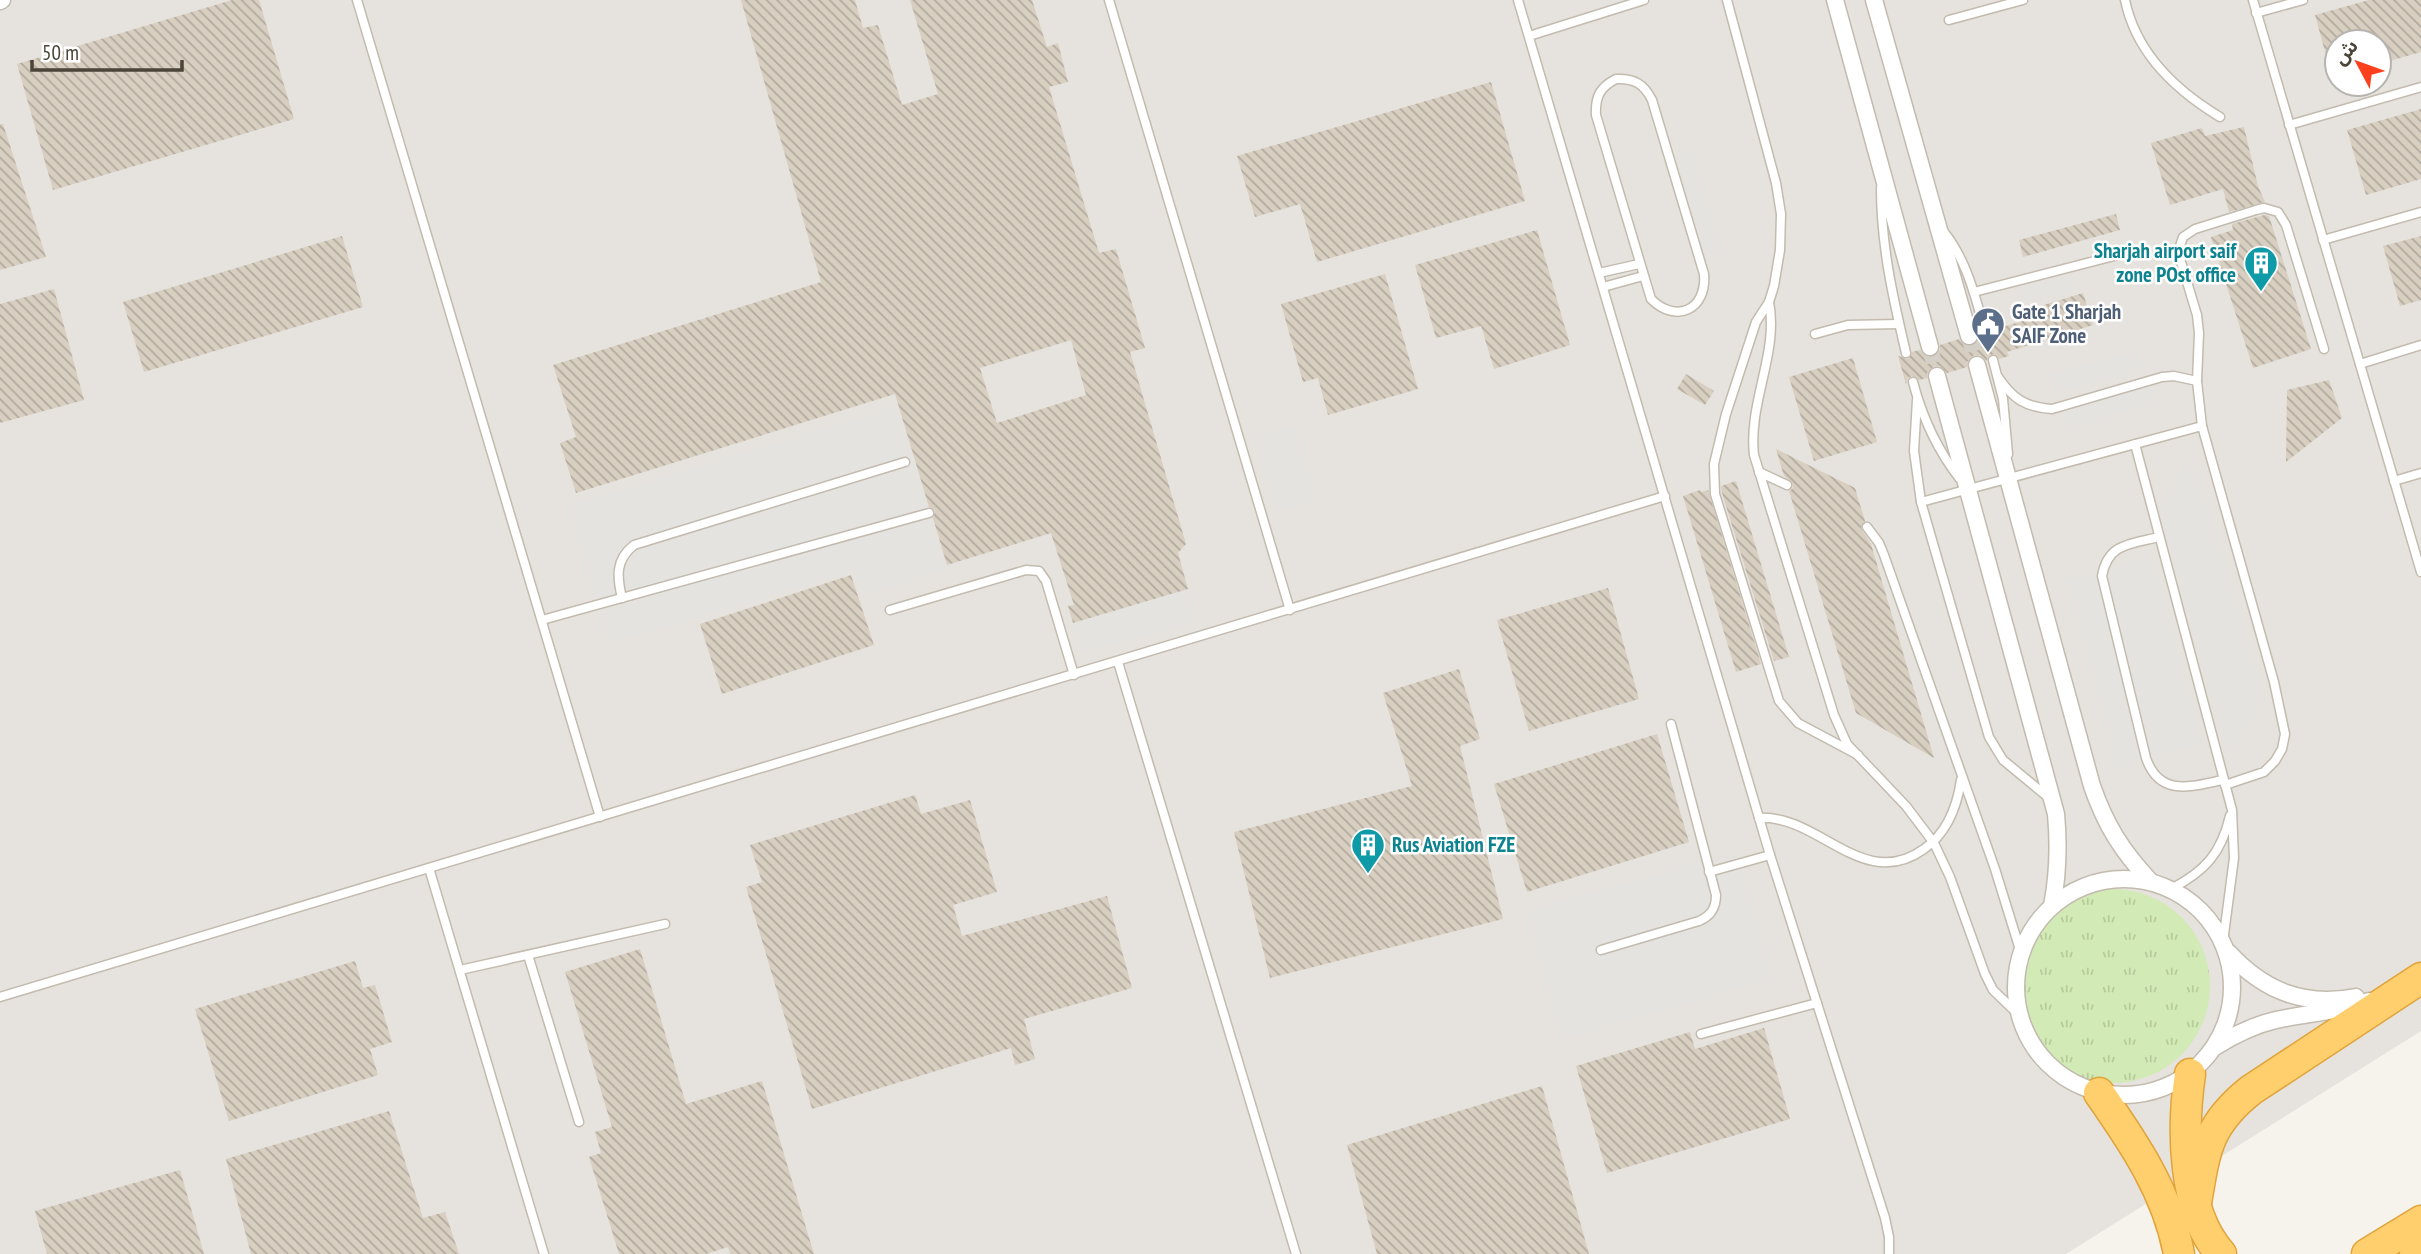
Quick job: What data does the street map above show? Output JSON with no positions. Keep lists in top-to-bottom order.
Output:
{
  "places": {
    "building": ["Sharjah airport saif zone POst office", "Rus Aviation FZE"],
    "public building": ["Gate 1 Sharjah SAIF Zone"]
  },
  "scale_bar": "50 m",
  "north": "top left"
}
